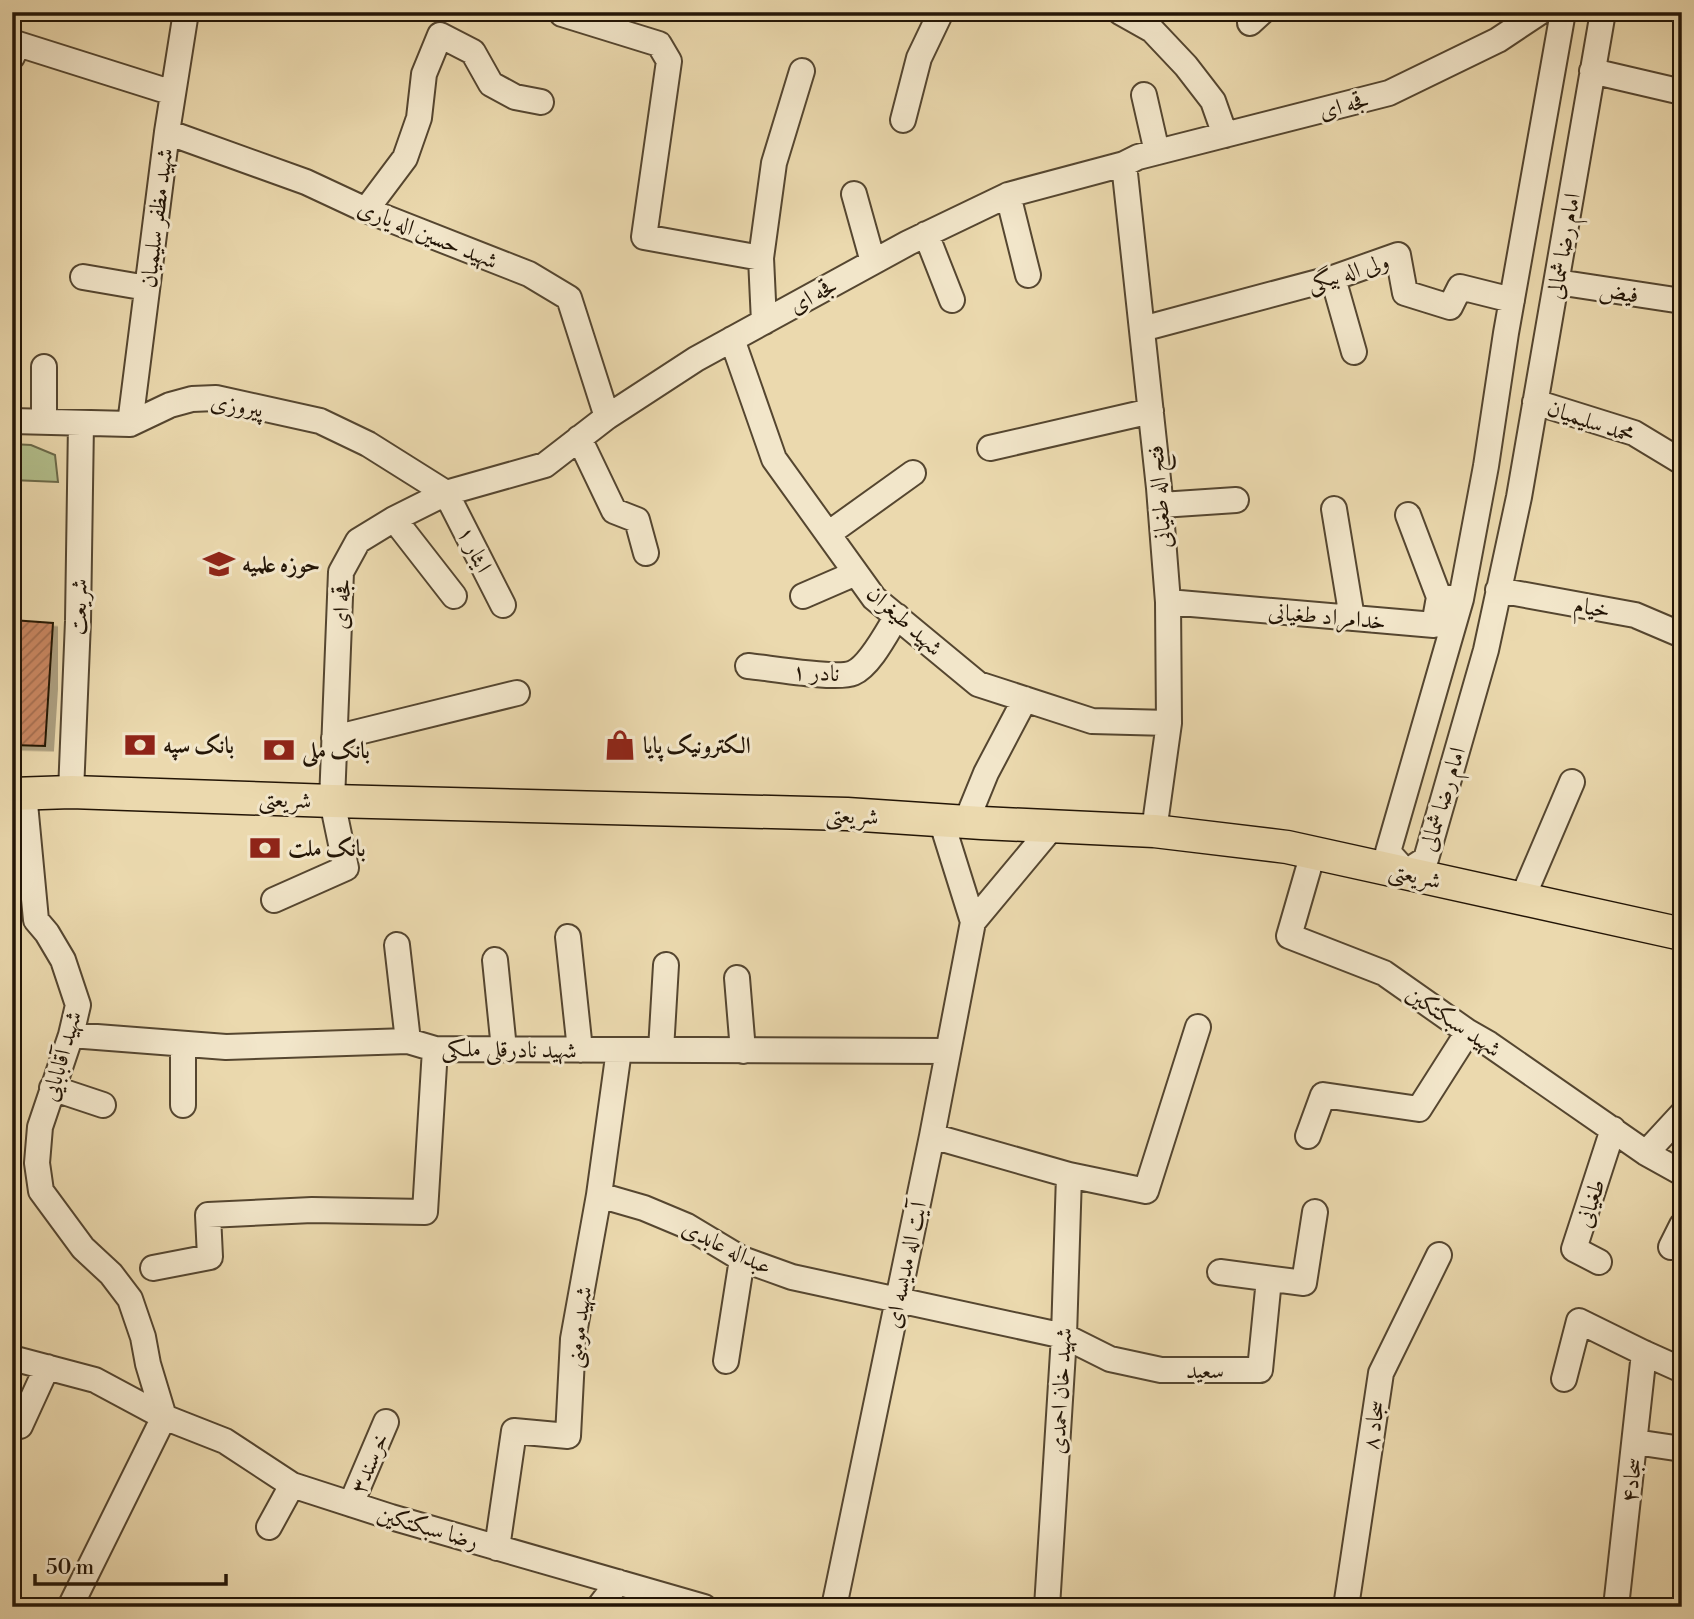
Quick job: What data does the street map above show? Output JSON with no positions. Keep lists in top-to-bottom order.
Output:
{
  "streets": {
    "main road": ["شریعتی"],
    "street": [
      "قجه ای",
      "شهید مظفر سلیمیان",
      "شهید حسین اله یاری",
      "امام رضا شمالی",
      "ولی اله بیگی",
      "فیض",
      "پیروزی",
      "محمد سلیمیان",
      "فتح اله طغیانی",
      "ایثار ۱",
      "شریعت",
      "خیام",
      "خدامراد طغیانی",
      "شهید طیغران",
      "نادر ۱",
      "شهید سبکتکین",
      "شهید نادرقلی ملکی",
      "شهید آقابابایی",
      "طغیانی",
      "عبداله عابدی",
      "آیت اله مدیسه ای",
      "شهید مومنی",
      "سعید",
      "شهید خان احمدی",
      "سجاد ۸",
      "خرسند۳",
      "سجاد۴",
      "رضا سبکتکین"
    ]
  },
  "crossings": [
    ["قجه ای", "شهید حسین اله یاری"],
    ["قجه ای", "پیروزی"],
    ["قجه ای", "فتح اله طغیانی"],
    ["قجه ای", "ایثار ۱"],
    ["قجه ای", "شهید طیغران"],
    ["قجه ای", "شریعتی"],
    ["شهید مظفر سلیمیان", "شهید حسین اله یاری"],
    ["شهید مظفر سلیمیان", "پیروزی"],
    ["امام رضا شمالی", "ولی اله بیگی"],
    ["امام رضا شمالی", "فیض"],
    ["امام رضا شمالی", "محمد سلیمیان"],
    ["امام رضا شمالی", "خیام"],
    ["امام رضا شمالی", "خدامراد طغیانی"],
    ["امام رضا شمالی", "شریعتی"],
    ["ولی اله بیگی", "فتح اله طغیانی"],
    ["پیروزی", "ایثار ۱"],
    ["پیروزی", "شریعت"],
    ["فتح اله طغیانی", "خدامراد طغیانی"],
    ["فتح اله طغیانی", "شهید طیغران"],
    ["فتح اله طغیانی", "شریعتی"],
    ["شریعت", "شریعتی"],
    ["شهید طیغران", "نادر ۱"],
    ["شریعتی", "شهید سبکتکین"],
    ["شریعتی", "شهید آقابابایی"],
    ["شهید سبکتکین", "طغیانی"],
    ["شهید نادرقلی ملکی", "شهید آقابابایی"],
    ["شهید نادرقلی ملکی", "آیت اله مدیسه ای"],
    ["شهید نادرقلی ملکی", "شهید مومنی"],
    ["شهید آقابابایی", "رضا سبکتکین"],
    ["عبداله عابدی", "آیت اله مدیسه ای"],
    ["عبداله عابدی", "شهید مومنی"],
    ["عبداله عابدی", "سعید"],
    ["عبداله عابدی", "شهید خان احمدی"],
    ["شهید مومنی", "رضا سبکتکین"],
    ["سعید", "شهید خان احمدی"],
    ["خرسند۳", "رضا سبکتکین"]
  ],
  "places": {
    "school or university": ["حوزه علمیه"],
    "bank": ["بانک سپه", "بانک ملی", "بانک ملت"],
    "shop": ["الکترونیک پایا"]
  },
  "scale_bar": "50 m"
}
